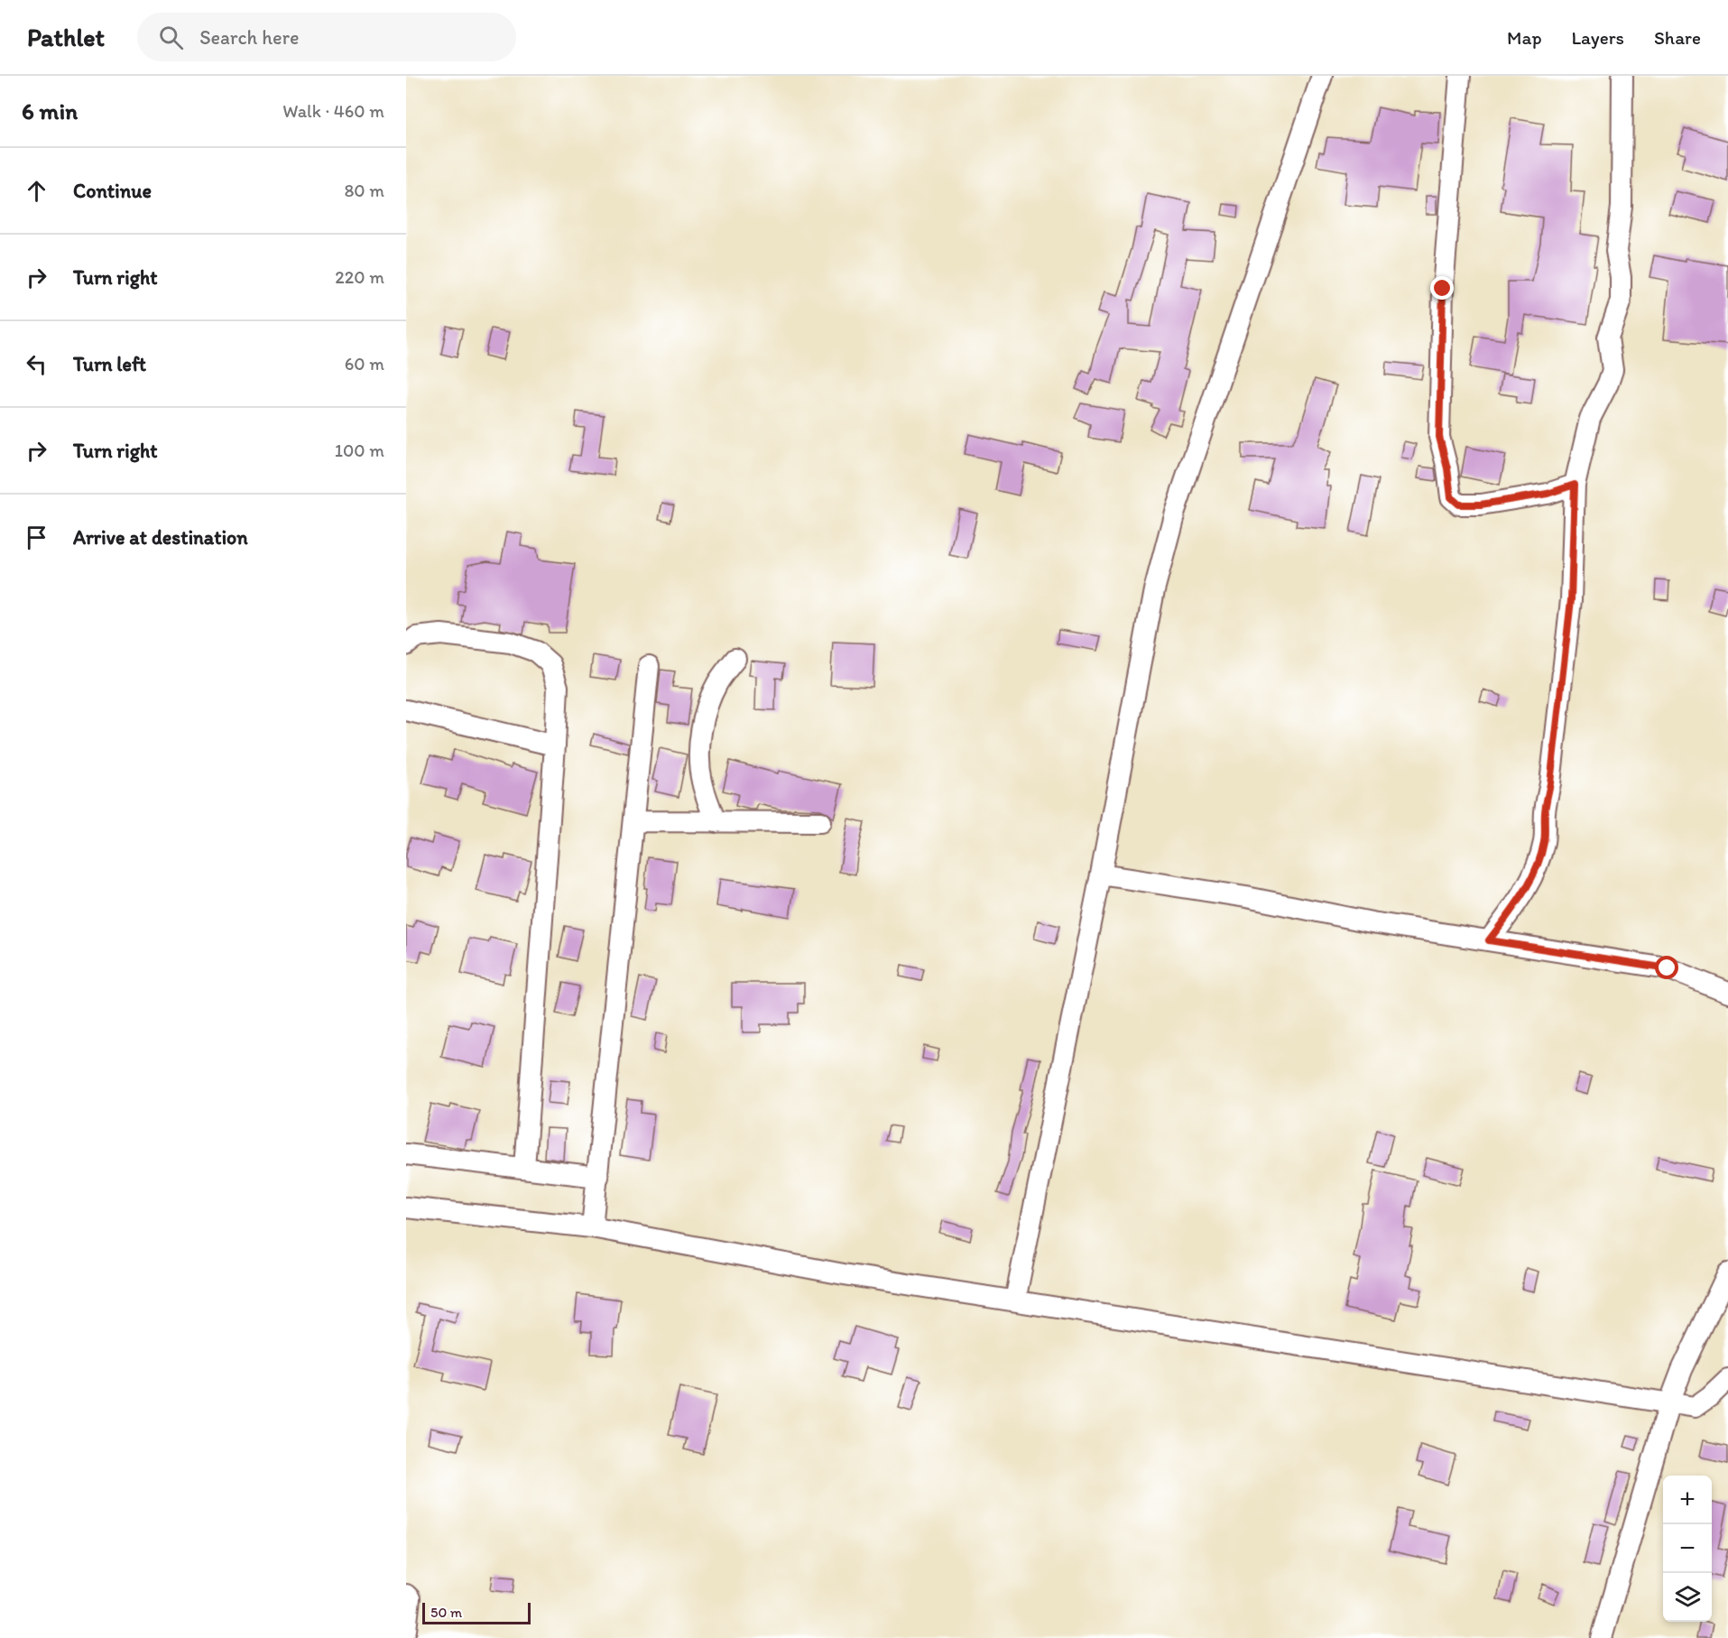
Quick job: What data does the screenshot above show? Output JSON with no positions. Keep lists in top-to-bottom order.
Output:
{
  "scale_bar": "50 m",
  "page": {
    "header": "Pathlet",
    "search": "Search here",
    "nav": ["Map", "Layers", "Share"],
    "heading": ["6 min", "Walk · 460 m"],
    "list": [
      ["Continue", "80 m"],
      ["Turn right", "220 m"],
      ["Turn left", "60 m"],
      ["Turn right", "100 m"],
      "Arrive at destination"
    ],
    "map_buttons": ["+", "−"],
    "scale": "50 m"
  }
}
